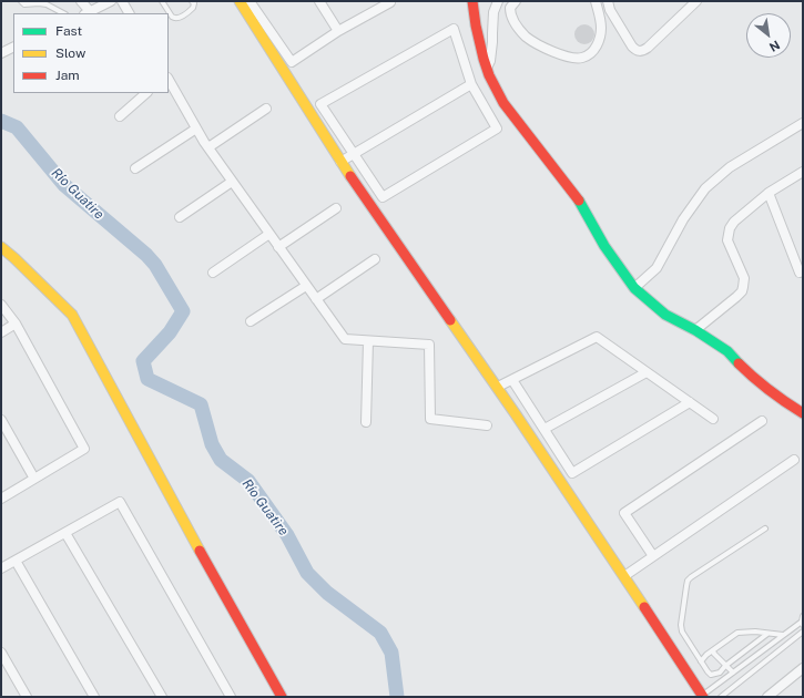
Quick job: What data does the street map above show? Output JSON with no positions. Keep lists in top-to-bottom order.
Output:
{
  "water": ["Río Guatire"],
  "legend": ["Fast", "Slow", "Jam"],
  "north": "bottom right"
}
